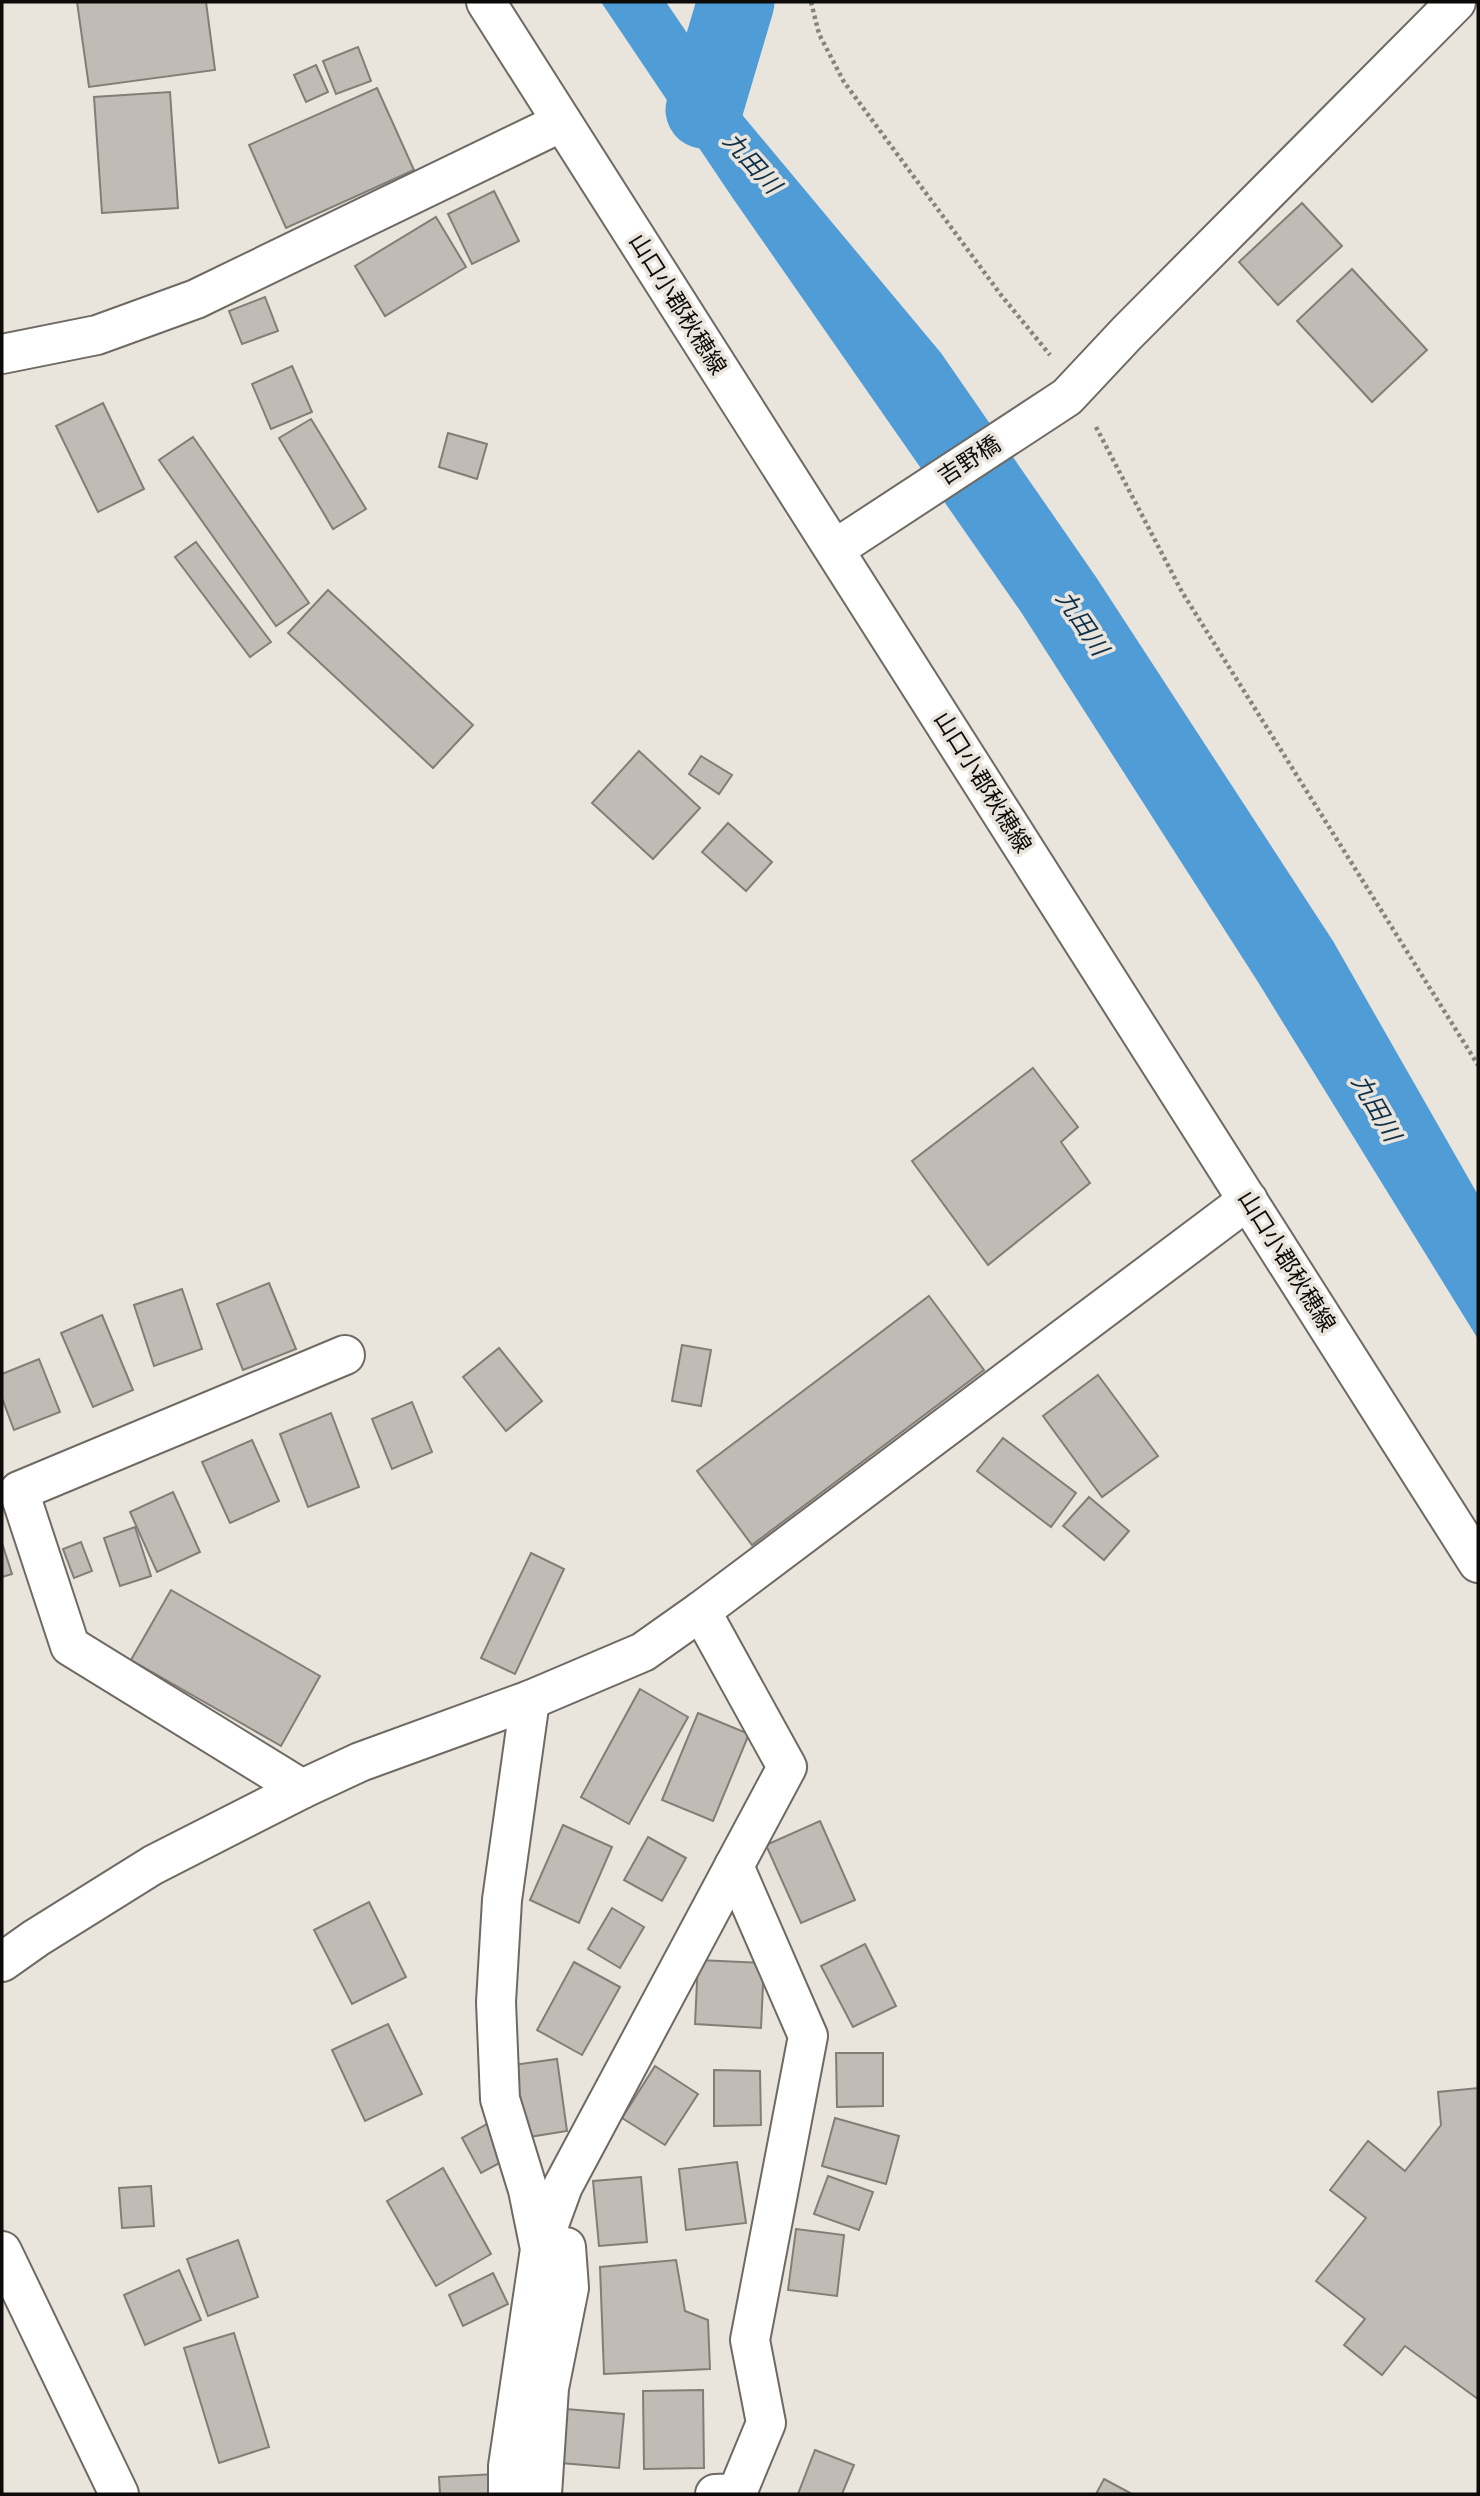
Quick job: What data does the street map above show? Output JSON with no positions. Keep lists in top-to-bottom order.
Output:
{
  "streets": {
    "street": ["山口小郡秋穂線", "吉野橋"]
  },
  "crossings": [
    ["山口小郡秋穂線", "吉野橋"]
  ],
  "water": ["九田川"]
}
